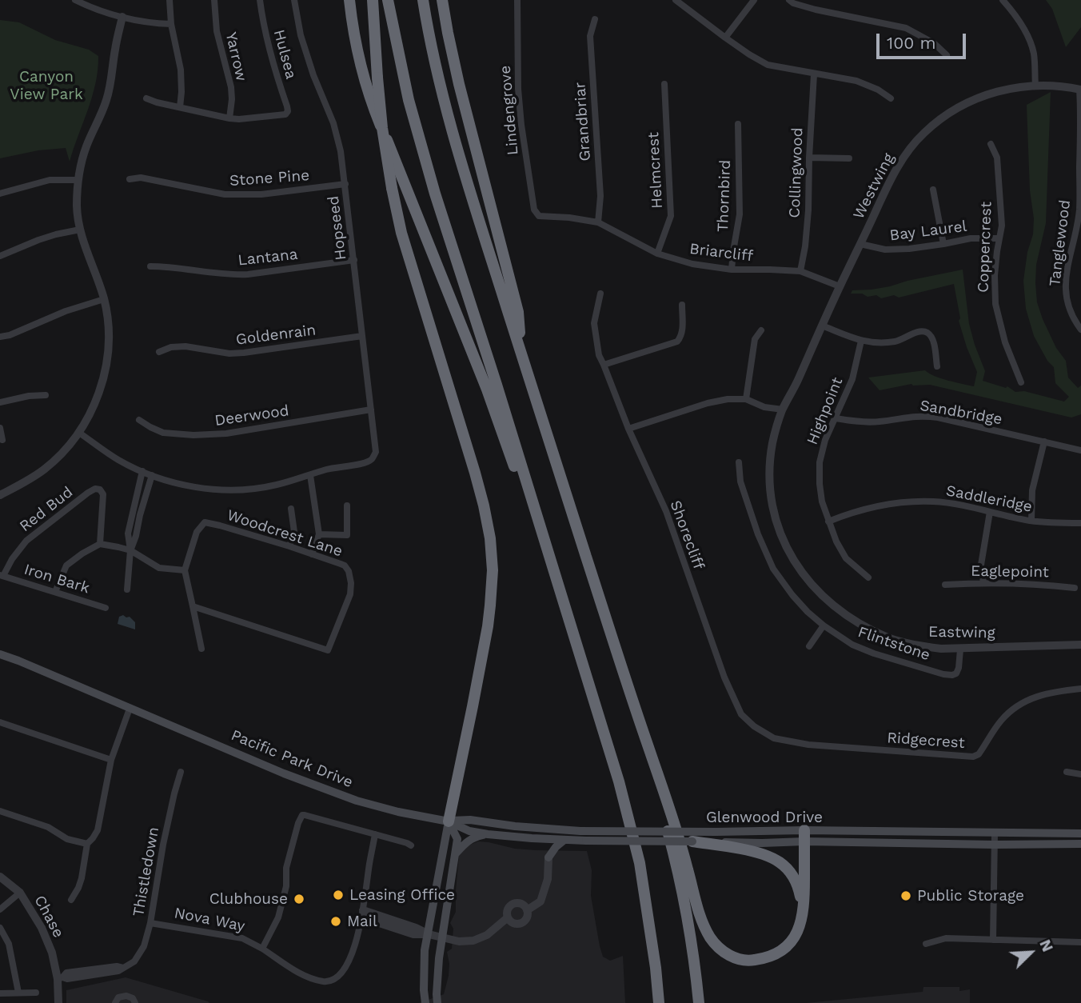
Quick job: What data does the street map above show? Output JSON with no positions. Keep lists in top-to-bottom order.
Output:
{
  "streets": {
    "main road": ["Pacific Park Drive", "Glenwood Drive"],
    "street": [
      "Hulsea",
      "Yarrow",
      "Lindengrove",
      "Grandbriar",
      "Helmcrest",
      "Collingwood",
      "Stone Pine",
      "Westwing",
      "Thornbird",
      "Hopseed",
      "Bay Laurel",
      "Tanglewood",
      "Coppercrest",
      "Briarcliff",
      "Lantana",
      "Goldenrain",
      "Highpoint",
      "Sandbridge",
      "Deerwood",
      "Saddleridge",
      "Red Bud",
      "Woodcrest Lane",
      "Shorecliff",
      "Eaglepoint",
      "Iron Bark",
      "Eastwing",
      "Flintstone",
      "Ridgecrest",
      "Thistledown",
      "Chase",
      "Nova Way"
    ]
  },
  "crossings": [
    ["Hulsea", "Yarrow"],
    ["Lindengrove", "Briarcliff"],
    ["Grandbriar", "Briarcliff"],
    ["Helmcrest", "Briarcliff"],
    ["Collingwood", "Briarcliff"],
    ["Stone Pine", "Hopseed"],
    ["Westwing", "Bay Laurel"],
    ["Westwing", "Tanglewood"],
    ["Westwing", "Briarcliff"],
    ["Westwing", "Eastwing"],
    ["Thornbird", "Briarcliff"],
    ["Hopseed", "Lantana"],
    ["Hopseed", "Goldenrain"],
    ["Hopseed", "Deerwood"],
    ["Bay Laurel", "Coppercrest"],
    ["Highpoint", "Sandbridge"],
    ["Highpoint", "Saddleridge"],
    ["Red Bud", "Iron Bark"],
    ["Shorecliff", "Ridgecrest"],
    ["Eastwing", "Flintstone"],
    ["Pacific Park Drive", "Glenwood Drive"],
    ["Thistledown", "Chase"],
    ["Thistledown", "Nova Way"]
  ],
  "parks": ["Canyon View Park"],
  "places": [
    "Leasing Office",
    "Public Storage",
    "Clubhouse",
    "Mail"
  ],
  "scale_bar": "100 m",
  "north": "top right"
}
